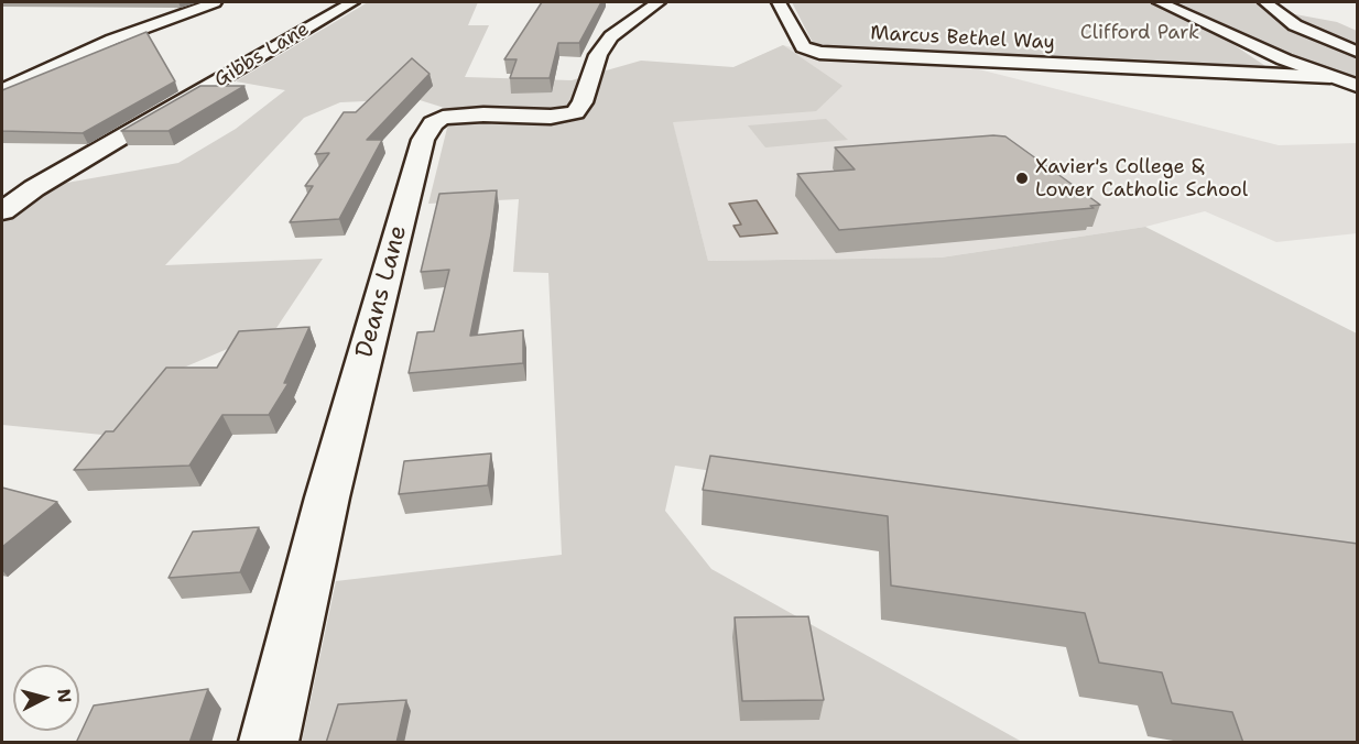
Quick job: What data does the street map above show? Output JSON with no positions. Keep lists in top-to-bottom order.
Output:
{
  "streets": {
    "main road": ["Marcus Bethel Way", "Gibbs Lane", "Deans Lane"]
  },
  "parks": ["Clifford Park"],
  "places": ["Xavier's College & Lower Catholic School"],
  "north": "right"
}
